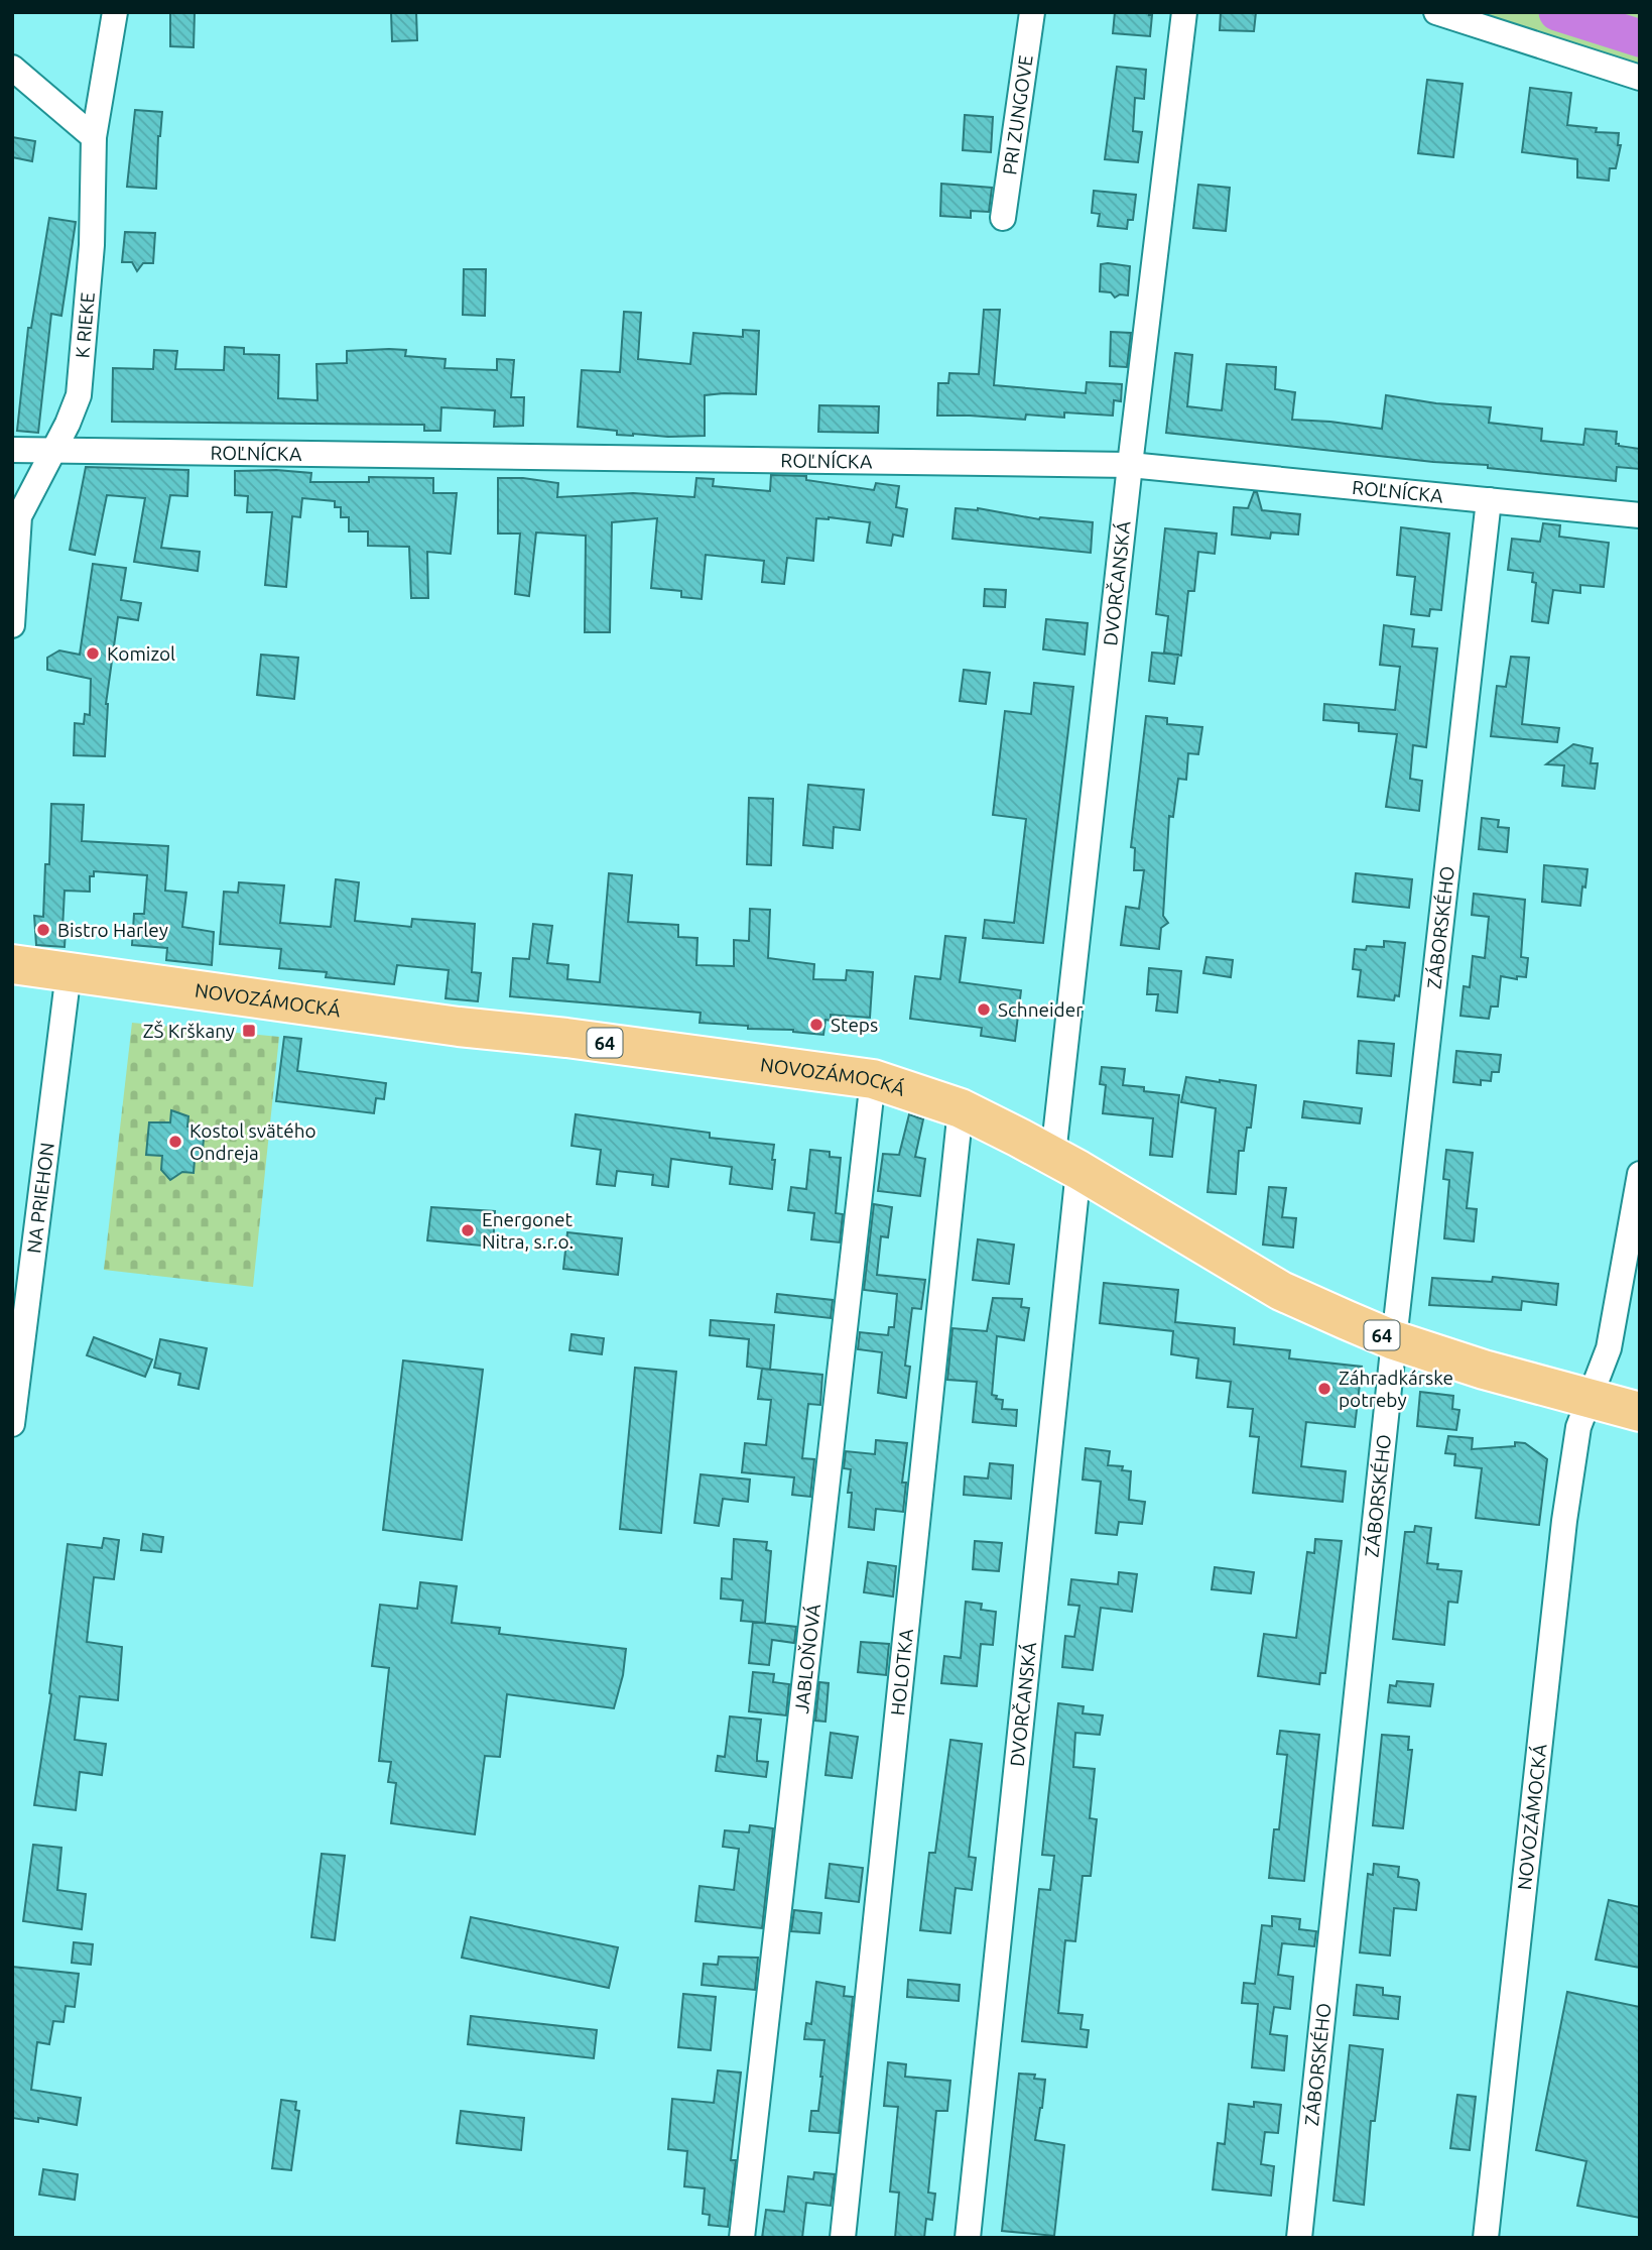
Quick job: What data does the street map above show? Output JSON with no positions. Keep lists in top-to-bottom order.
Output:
{
  "streets": {
    "main road": ["NOVOZÁMOCKÁ", "64"],
    "street": [
      "PRI ZUNGOVE",
      "K RIEKE",
      "ROĽNÍCKA",
      "DVORČANSKÁ",
      "ZÁBORSKÉHO",
      "NA PRIEHON",
      "JABLOŇOVÁ",
      "HOLOTKA"
    ]
  },
  "crossings": [
    ["K RIEKE", "ROĽNÍCKA"],
    ["ROĽNÍCKA", "DVORČANSKÁ"],
    ["ROĽNÍCKA", "ZÁBORSKÉHO"],
    ["DVORČANSKÁ", "NOVOZÁMOCKÁ"],
    ["ZÁBORSKÉHO", "NOVOZÁMOCKÁ"],
    ["NOVOZÁMOCKÁ", "NA PRIEHON"],
    ["NOVOZÁMOCKÁ", "JABLOŇOVÁ"],
    ["NOVOZÁMOCKÁ", "HOLOTKA"]
  ],
  "places": {
    "other": [
      "Komizol",
      "Bistro Harley",
      "Schneider",
      "Steps",
      "Kostol svätého Ondreja",
      "Energonet Nitra, s.r.o.",
      "Záhradkárske potreby"
    ],
    "transit": ["ZŠ Krškany"]
  }
}
